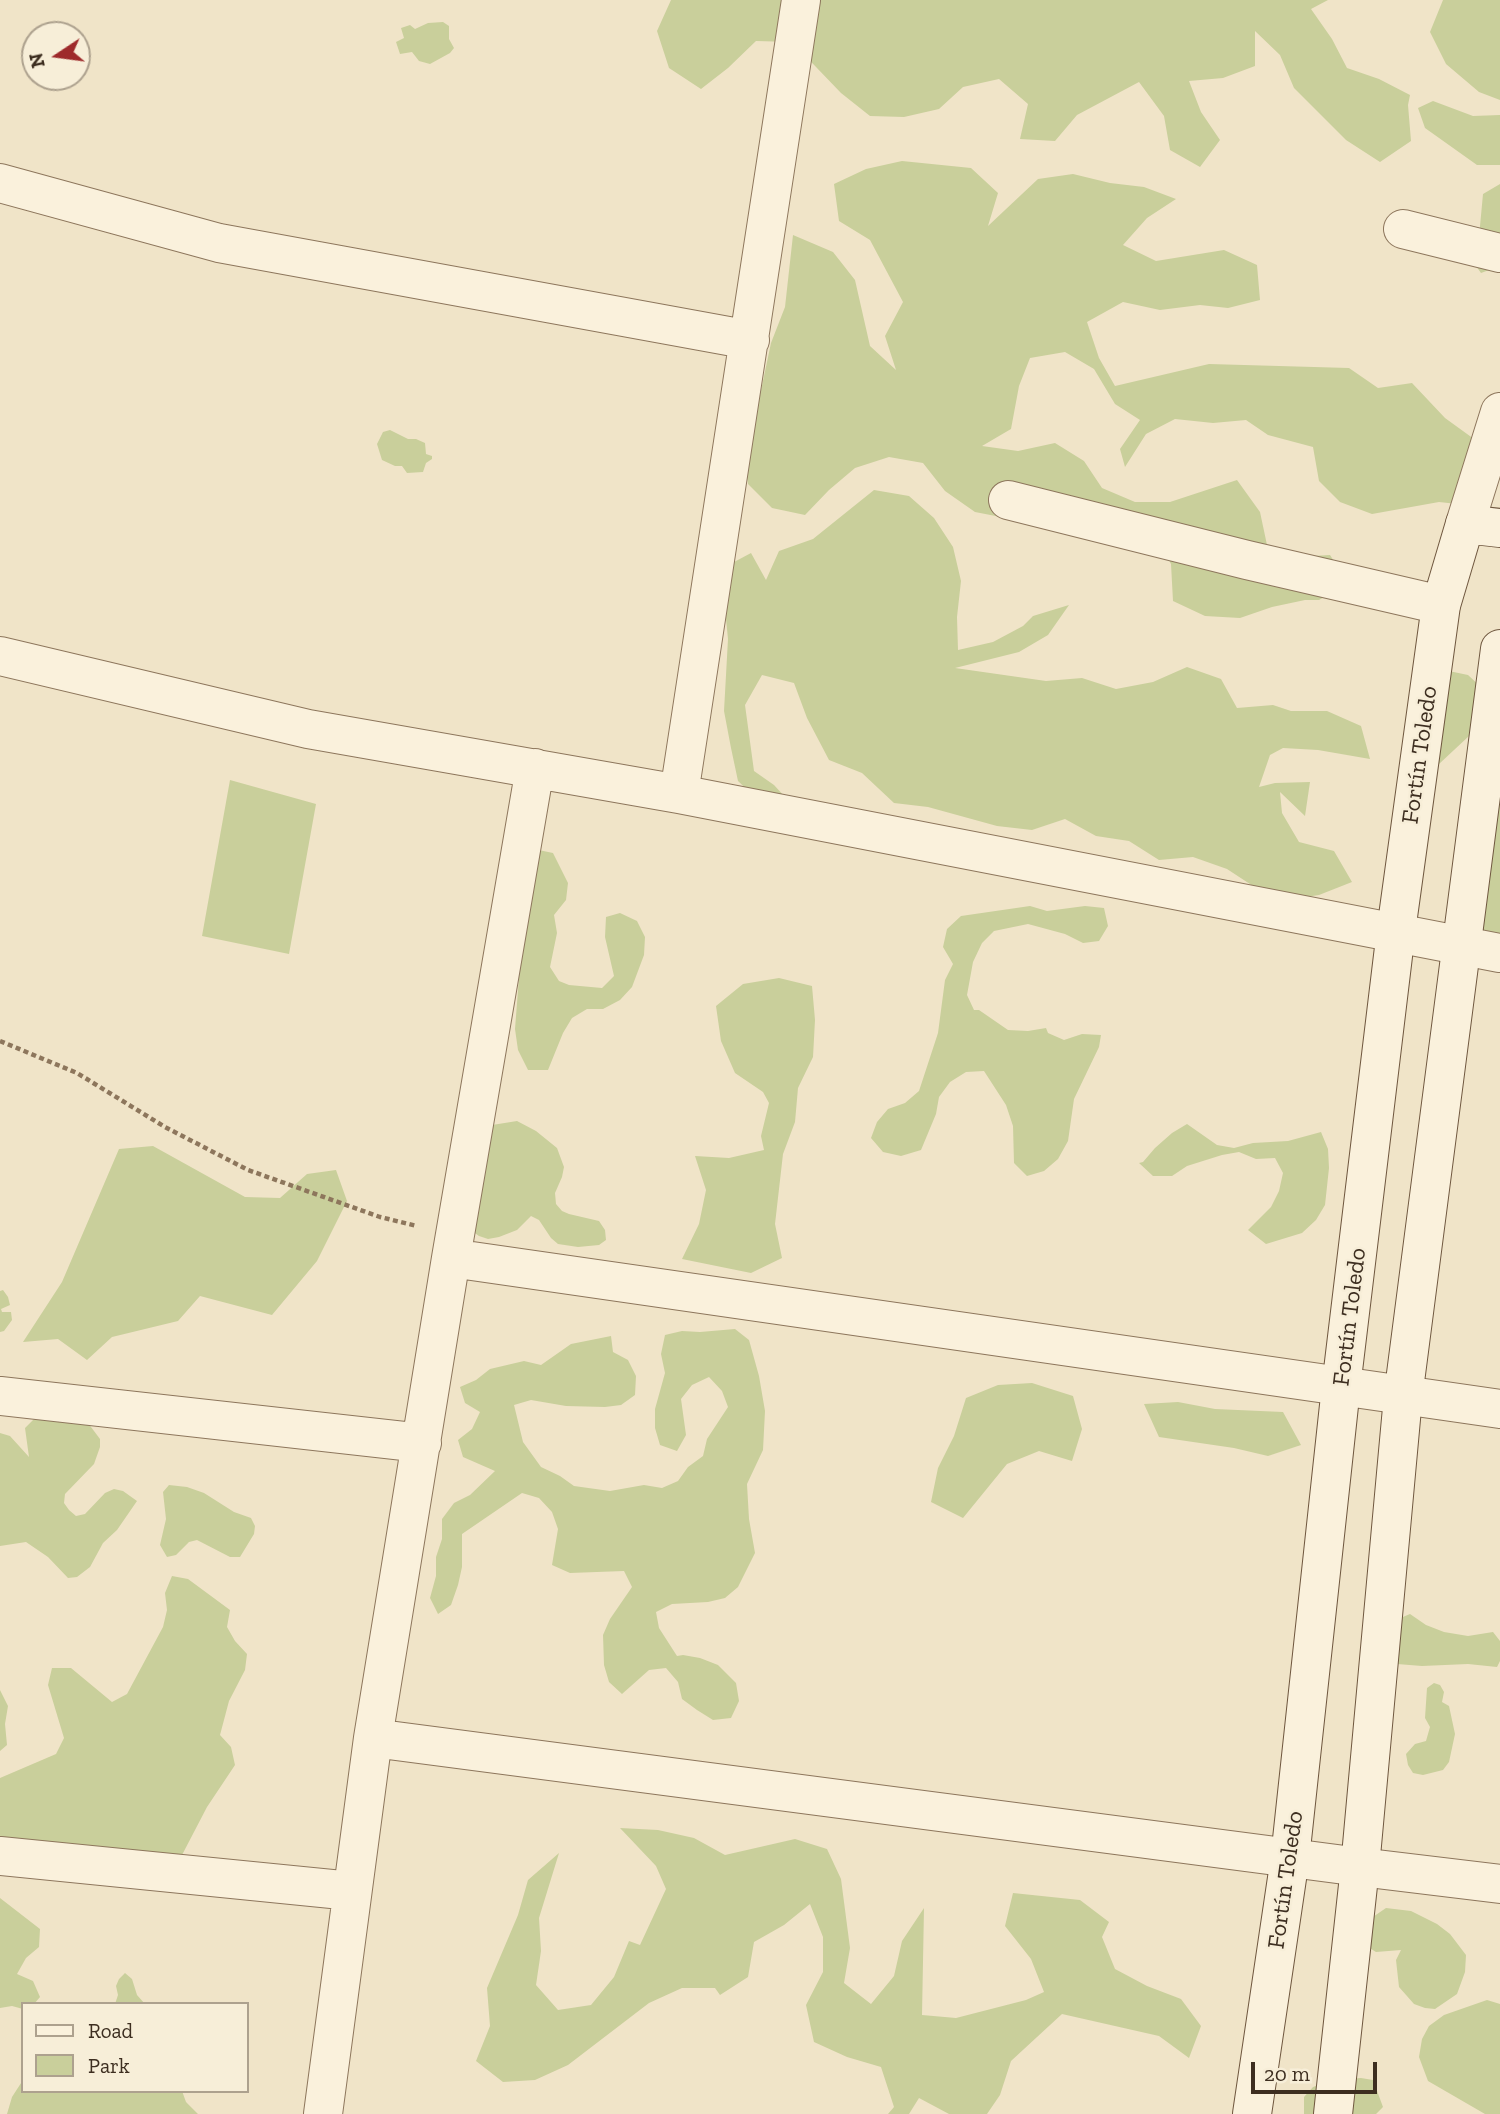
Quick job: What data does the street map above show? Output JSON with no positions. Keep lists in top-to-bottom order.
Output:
{
  "streets": {
    "street": ["Fortín Toledo"]
  },
  "legend": ["Road", "Park"],
  "scale_bar": "20 m",
  "north": "left"
}
